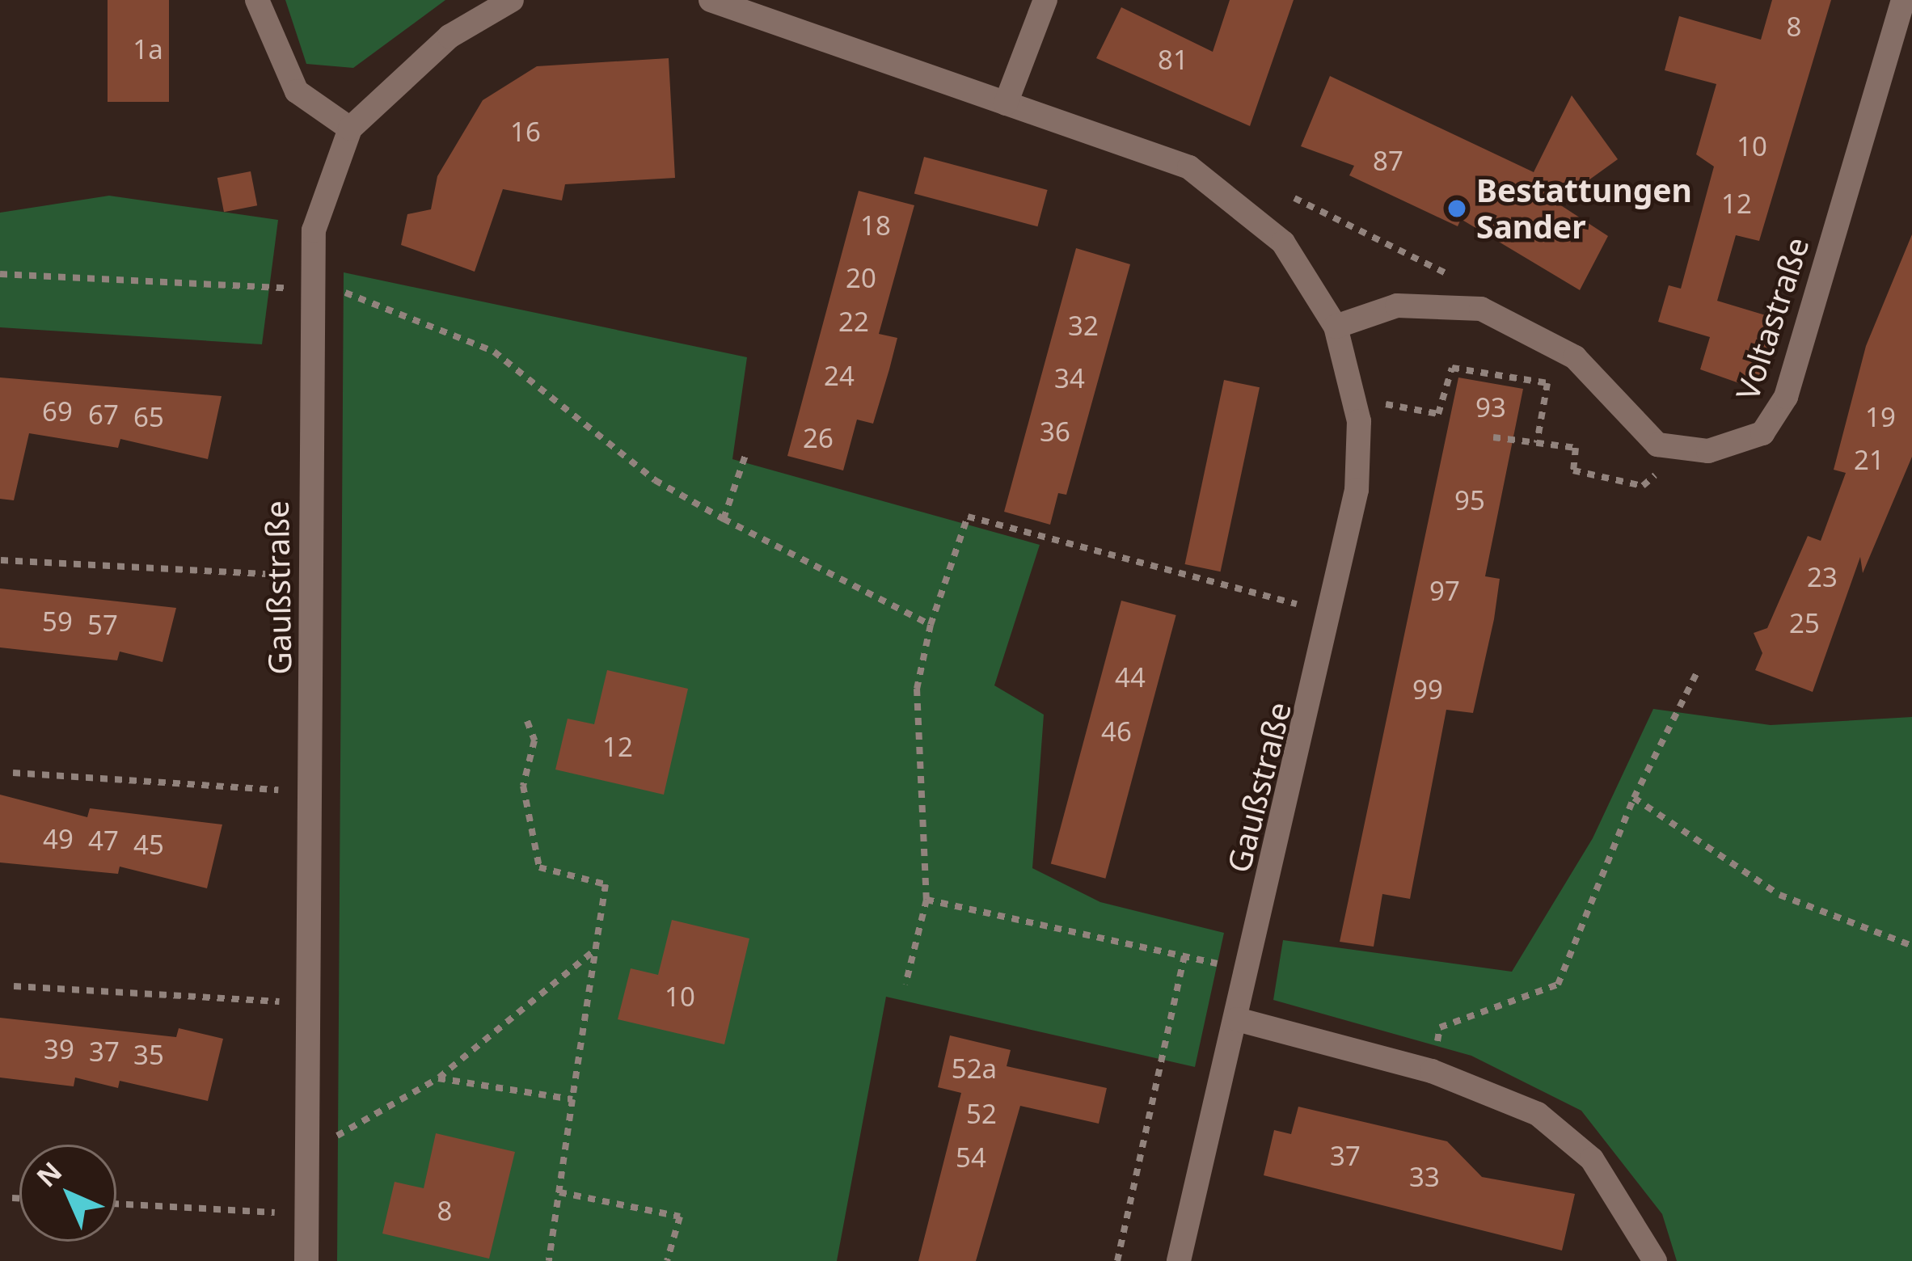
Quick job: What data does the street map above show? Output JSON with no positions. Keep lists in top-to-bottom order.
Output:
{
  "streets": {
    "street": ["Voltastraße", "Gaußstraße"]
  },
  "crossings": [
    ["Voltastraße", "Gaußstraße"]
  ],
  "places": ["Bestattungen Sander"],
  "house_numbers": [
    "8",
    "1a",
    "81",
    "16",
    "10",
    "87",
    "12",
    "18",
    "20",
    "22",
    "32",
    "24",
    "34",
    "93",
    "69",
    "67",
    "65",
    "19",
    "36",
    "26",
    "21",
    "95",
    "23",
    "97",
    "59",
    "25",
    "57",
    "44",
    "99",
    "46",
    "12",
    "49",
    "47",
    "45",
    "10",
    "39",
    "37",
    "35",
    "52a",
    "52",
    "37",
    "54",
    "33",
    "8"
  ],
  "north": "top left"
}
